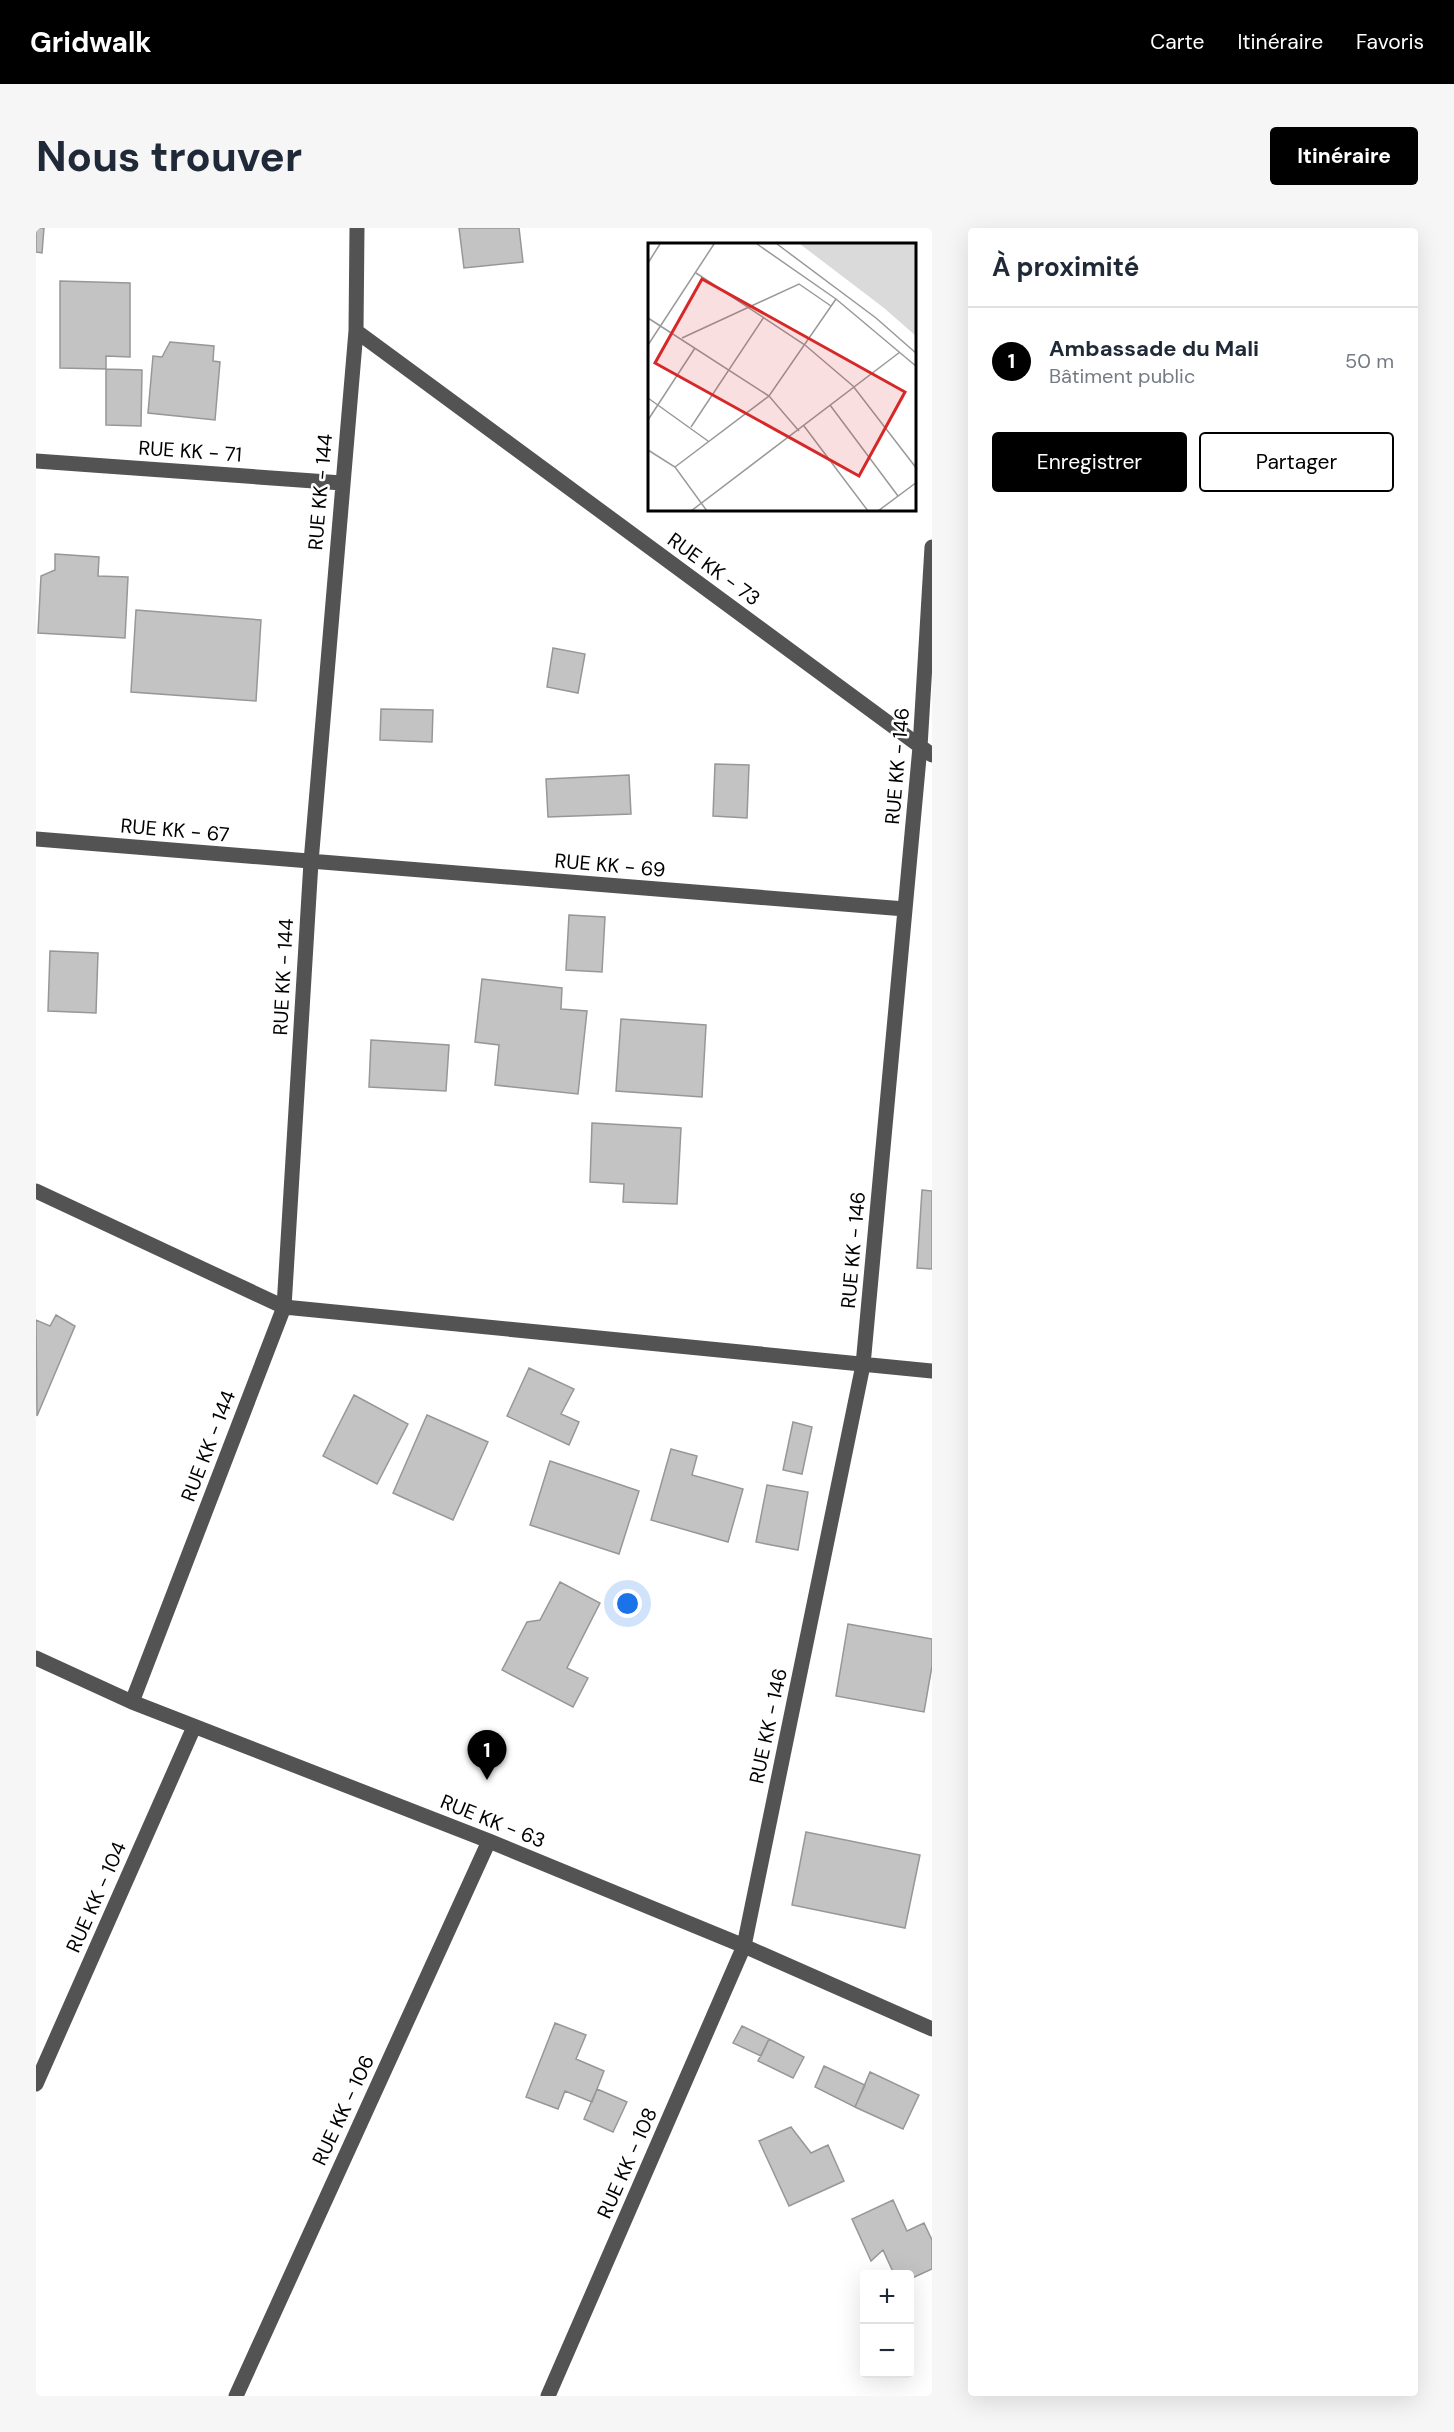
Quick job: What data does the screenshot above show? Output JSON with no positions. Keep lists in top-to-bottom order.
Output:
{
  "streets": {
    "street": [
      "RUE KK - 71",
      "RUE KK - 144",
      "RUE KK - 73",
      "RUE KK - 146",
      "RUE KK - 67",
      "RUE KK - 69",
      "RUE KK - 63",
      "RUE KK - 104",
      "RUE KK - 106",
      "RUE KK - 108"
    ]
  },
  "crossings": [
    ["RUE KK - 71", "RUE KK - 144"],
    ["RUE KK - 144", "RUE KK - 73"],
    ["RUE KK - 144", "RUE KK - 67"],
    ["RUE KK - 144", "RUE KK - 69"],
    ["RUE KK - 144", "RUE KK - 63"],
    ["RUE KK - 73", "RUE KK - 146"],
    ["RUE KK - 146", "RUE KK - 69"],
    ["RUE KK - 146", "RUE KK - 63"],
    ["RUE KK - 146", "RUE KK - 108"],
    ["RUE KK - 67", "RUE KK - 69"],
    ["RUE KK - 63", "RUE KK - 104"],
    ["RUE KK - 63", "RUE KK - 106"],
    ["RUE KK - 63", "RUE KK - 108"]
  ],
  "page": {
    "header": "Gridwalk",
    "nav": ["Carte", "Itinéraire", "Favoris"],
    "buttons": [
      "Itinéraire",
      ["Enregistrer", "Partager"]
    ],
    "title": "Nous trouver",
    "heading": "À proximité",
    "list": [
      {
        "mark": "1",
        "name": "Ambassade du Mali",
        "note": "Bâtiment public",
        "value": "50 m"
      }
    ],
    "pins": "1",
    "map_buttons": ["+", "−"]
  }
}
